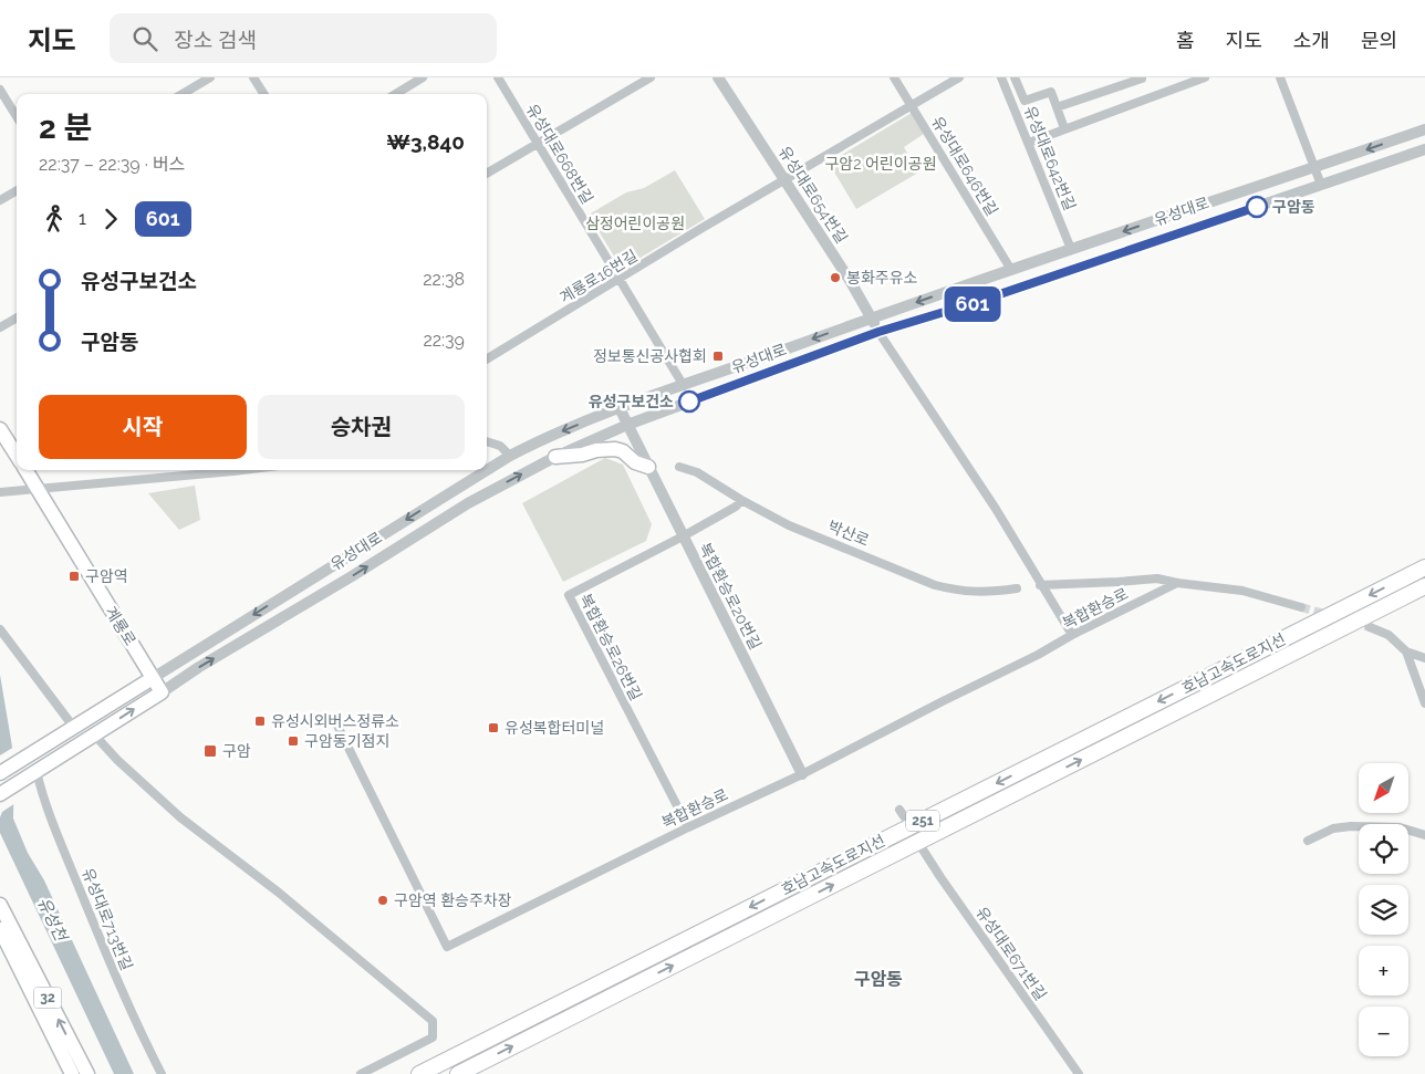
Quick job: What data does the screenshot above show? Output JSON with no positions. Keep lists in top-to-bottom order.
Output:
{
  "streets": {
    "highway": ["호남고속도로지선", "251"],
    "main road": ["유성대로", "계룡로", "32"],
    "street": [
      "유성대로668번길",
      "유성대로642번길",
      "유성대로646번길",
      "유성대로654번길",
      "계룡로16번길",
      "박산로",
      "복합환승로20번길",
      "복합환승로",
      "복합환승로26번길",
      "유성대로713번길",
      "유성대로671번길"
    ]
  },
  "crossings": [
    ["유성대로668번길", "유성대로"],
    ["유성대로668번길", "계룡로16번길"],
    ["유성대로642번길", "유성대로"],
    ["유성대로646번길", "유성대로"],
    ["유성대로646번길", "계룡로16번길"],
    ["유성대로654번길", "유성대로"],
    ["유성대로654번길", "계룡로16번길"],
    ["유성대로", "복합환승로20번길"],
    ["유성대로", "계룡로"],
    ["유성대로", "유성대로713번길"],
    ["복합환승로20번길", "복합환승로"],
    ["복합환승로20번길", "복합환승로26번길"],
    ["복합환승로", "복합환승로26번길"]
  ],
  "districts": ["구암동"],
  "water": ["유성천"],
  "parks": ["구암2 어린이공원", "삼정어린이공원"],
  "places": {
    "other": [
      "구암동",
      "봉화주유소",
      "유성구보건소",
      "구암역 환승주차장"
    ],
    "transit": [
      "정보통신공사협회",
      "구암역",
      "유성시외버스정류소",
      "유성복합터미널",
      "구암동기점지",
      "구암"
    ]
  },
  "lines": ["bus line 601"],
  "north": "bottom left",
  "page": {
    "header": "지도",
    "search": "장소 검색",
    "nav": [
      "홈",
      "지도",
      "소개",
      "문의"
    ],
    "on_map": "601",
    "heading": ["2 분", "22:37 – 22:39 · 버스", "₩3,840"],
    "legs": ["1", "601"],
    "list": [
      {
        "name": "유성구보건소",
        "value": "22:38"
      },
      {
        "name": "구암동",
        "value": "22:39"
      }
    ],
    "buttons": ["시작", "승차권"],
    "map_buttons": ["+", "−"]
  }
}
